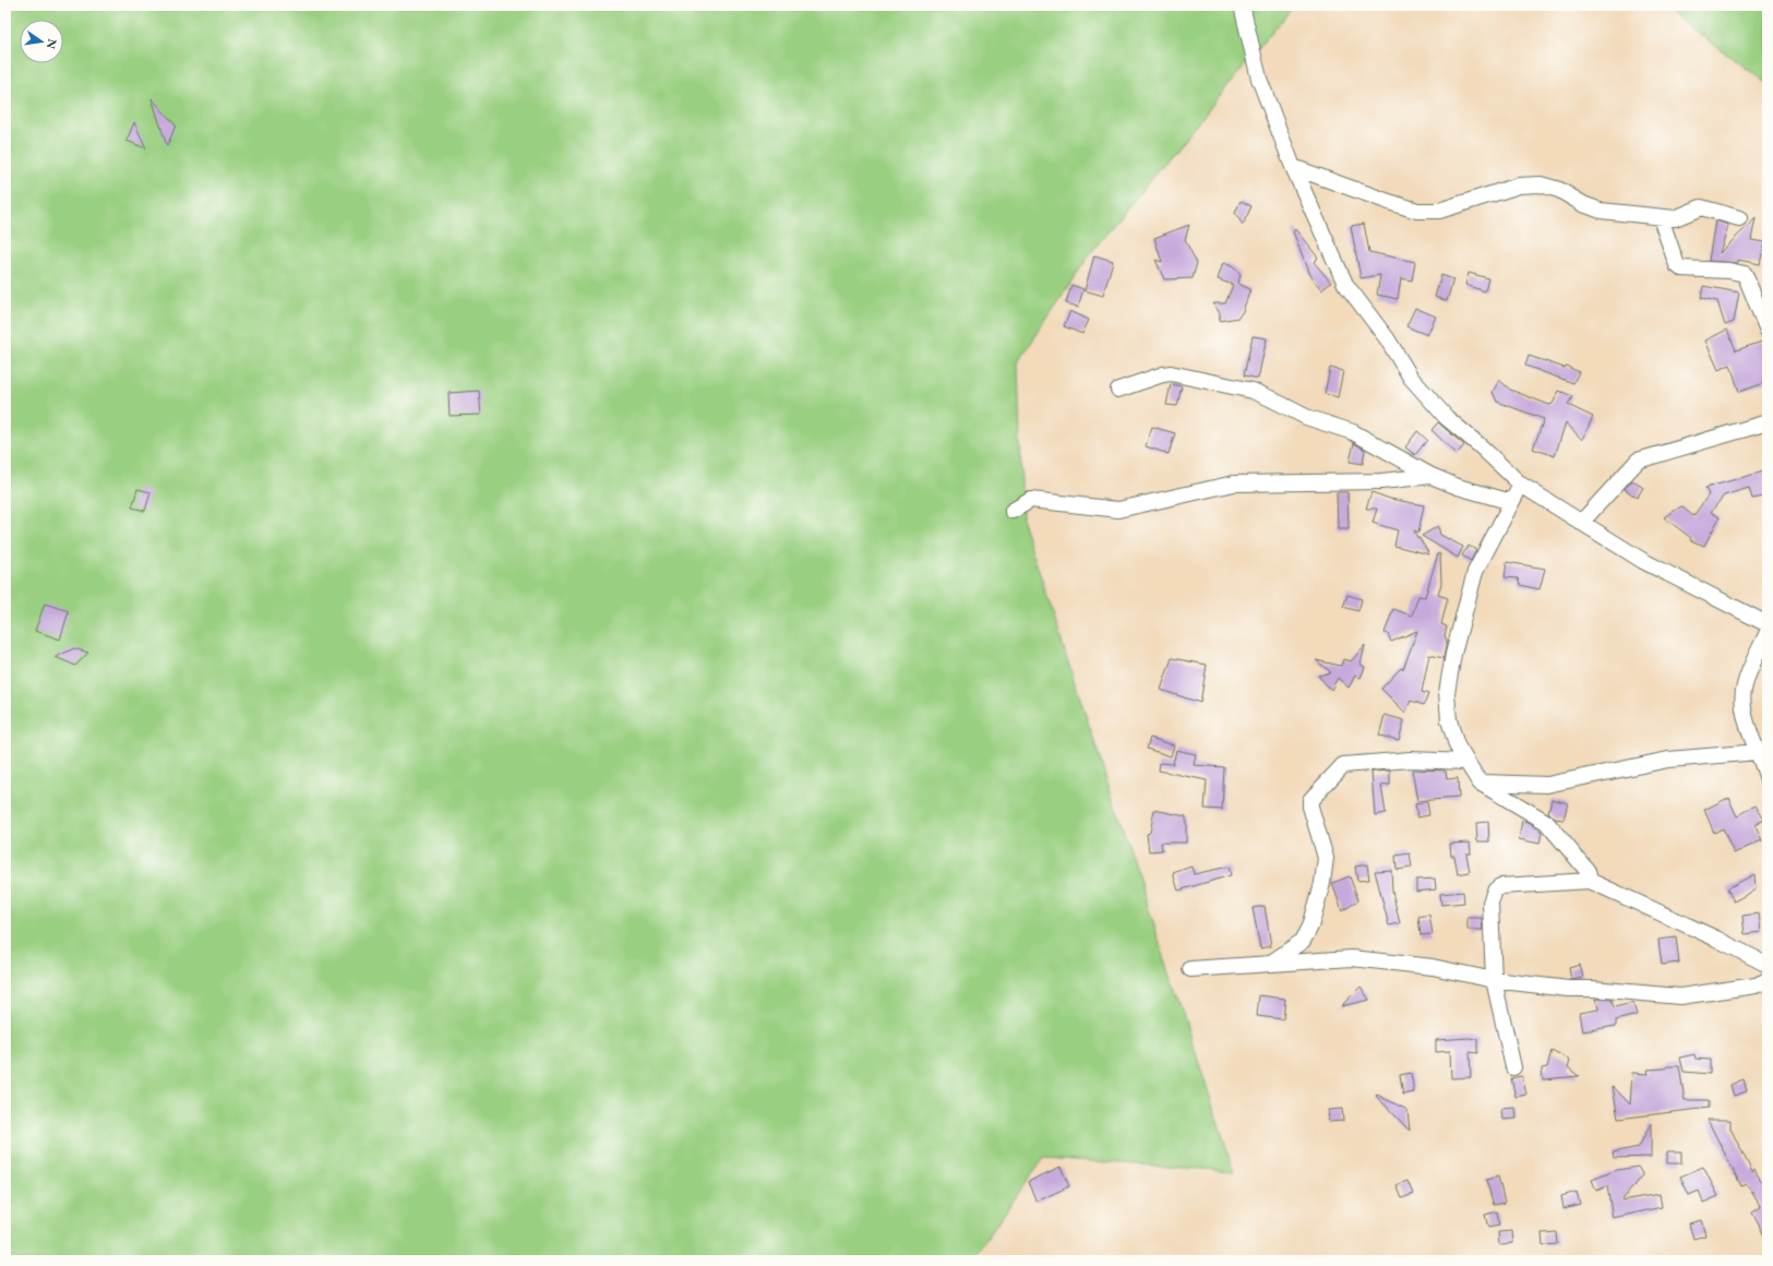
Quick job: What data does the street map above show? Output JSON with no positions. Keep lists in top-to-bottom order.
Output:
{
  "north": "right"
}
